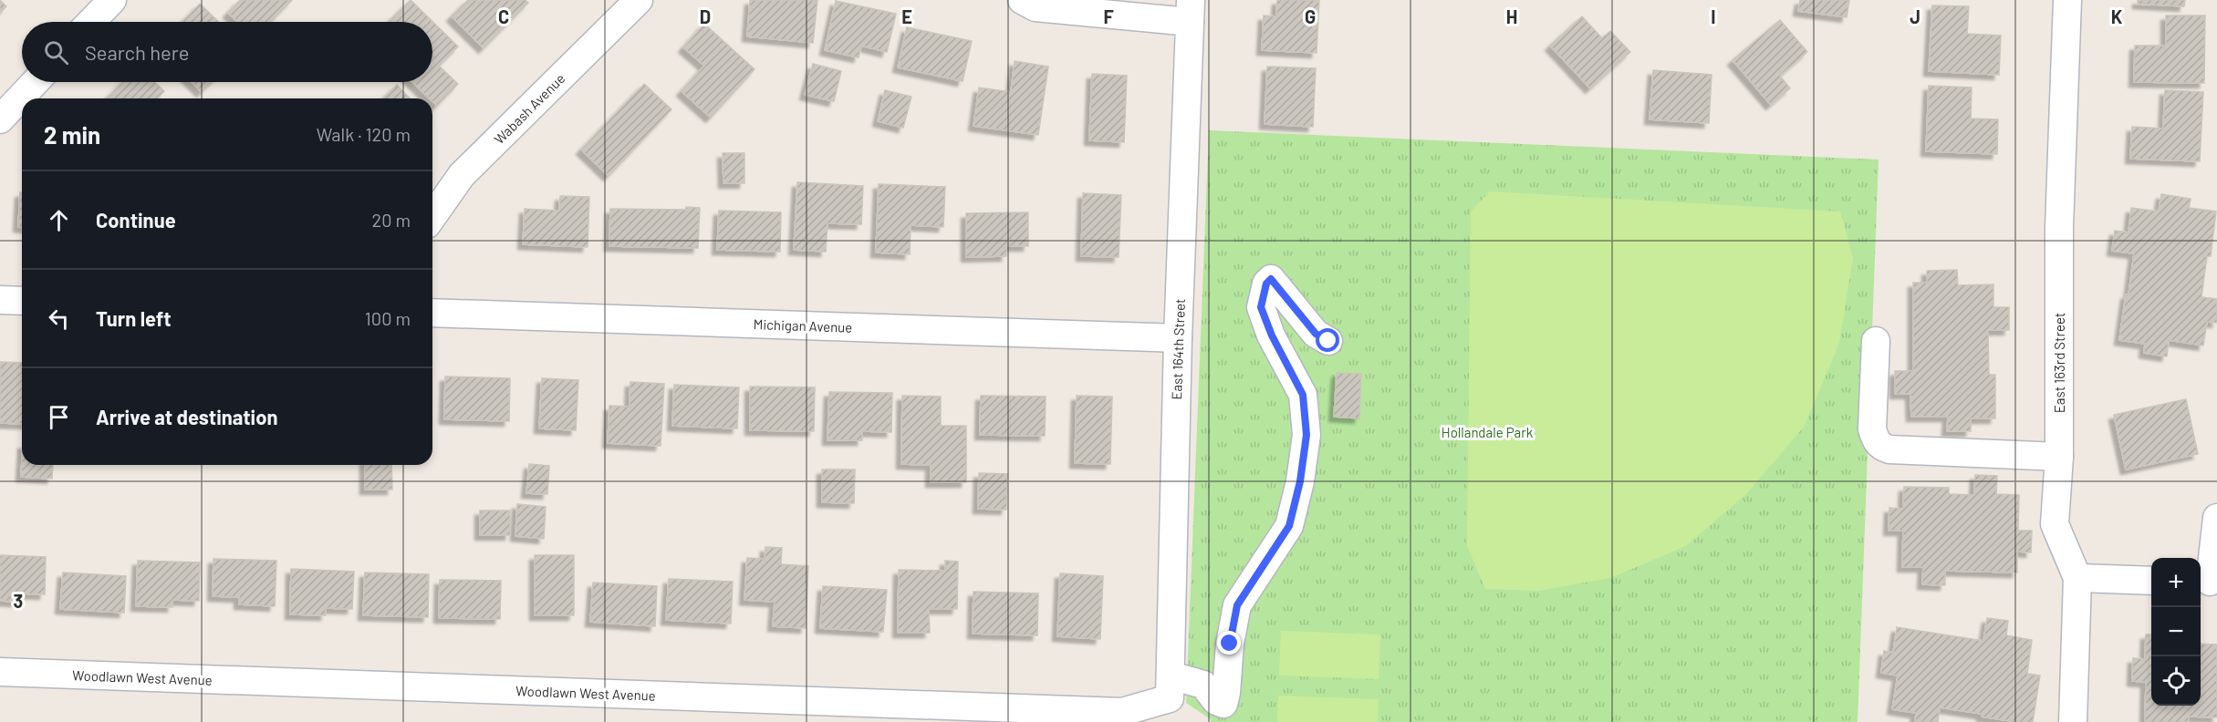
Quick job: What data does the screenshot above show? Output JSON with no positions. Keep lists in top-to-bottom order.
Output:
{
  "streets": {
    "street": [
      "Wabash Avenue",
      "Michigan Avenue",
      "East 164th Street",
      "East 163rd Street",
      "Woodlawn West Avenue"
    ]
  },
  "crossings": [
    ["Michigan Avenue", "East 164th Street"],
    ["East 164th Street", "Woodlawn West Avenue"]
  ],
  "parks": ["Hollandale Park"],
  "page": {
    "search": "Search here",
    "heading": ["2 min", "Walk · 120 m"],
    "list": [
      ["Continue", "20 m"],
      ["Turn left", "100 m"],
      "Arrive at destination"
    ],
    "map_buttons": ["+", "−"]
  },
  "grid": {
    "columns": [
      "C",
      "D",
      "E",
      "F",
      "G",
      "H",
      "I",
      "J",
      "K"
    ],
    "rows": ["3"]
  }
}
